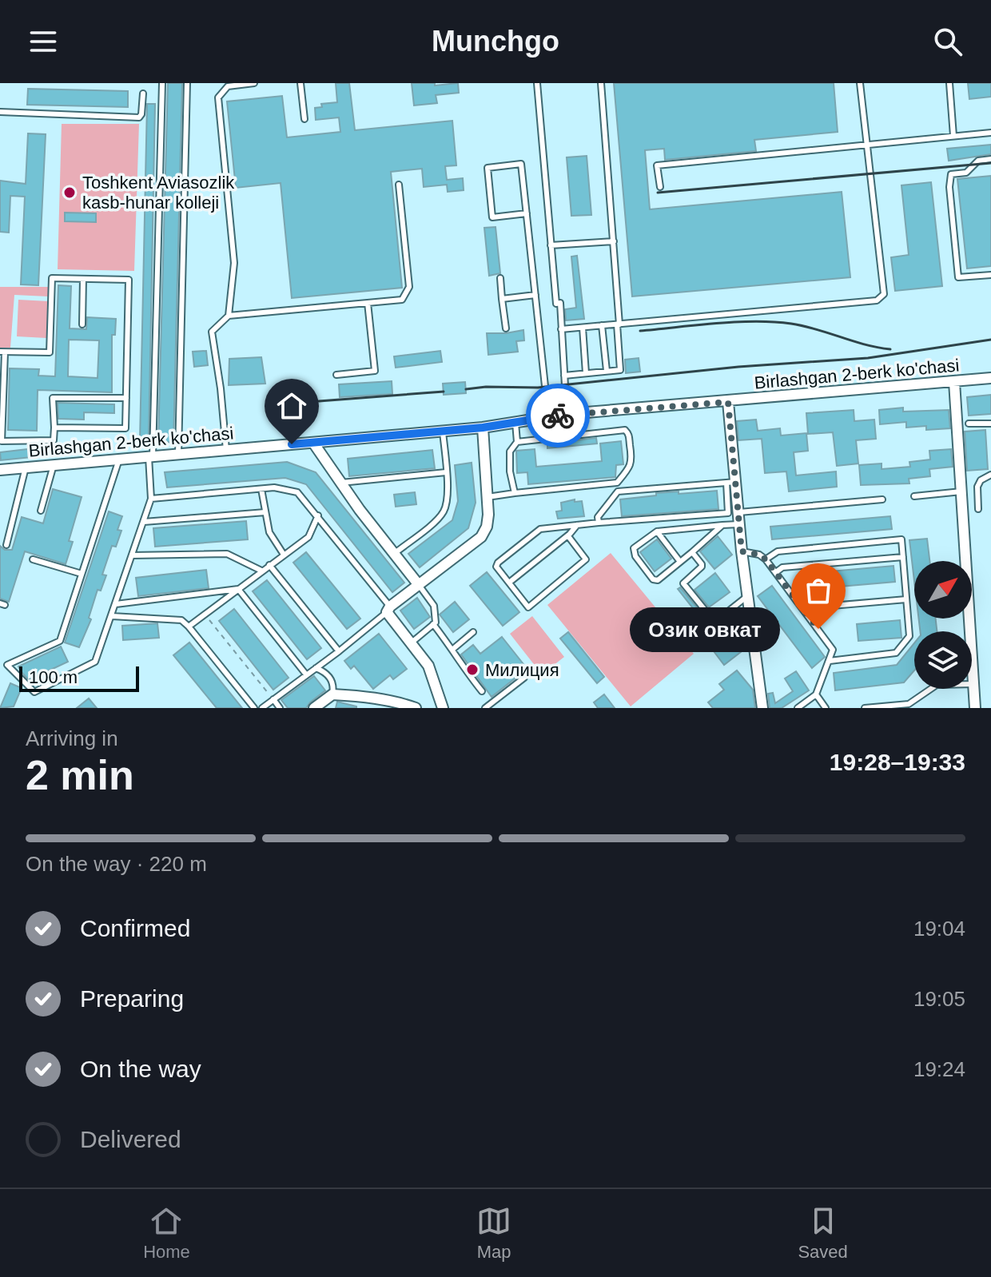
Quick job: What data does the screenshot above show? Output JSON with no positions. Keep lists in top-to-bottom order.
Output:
{
  "streets": {
    "street": ["Birlashgan 2-berk ko'chasi"]
  },
  "places": ["Toshkent Aviasozlik kasb-hunar kolleji", "Озик овкат", "Милиция"],
  "scale_bar": "100 m",
  "north": "top right",
  "page": {
    "header": "Munchgo",
    "bubble": "Озик овкат",
    "scale": "100 m",
    "heading": ["2 min", "Arriving in", "19:28–19:33"],
    "bar": "On the way · 220 m",
    "list": [
      ["Confirmed", "19:04"],
      ["Preparing", "19:05"],
      ["On the way", "19:24"],
      "Delivered"
    ],
    "tabs": ["Home", "Map", "Saved"]
  }
}
